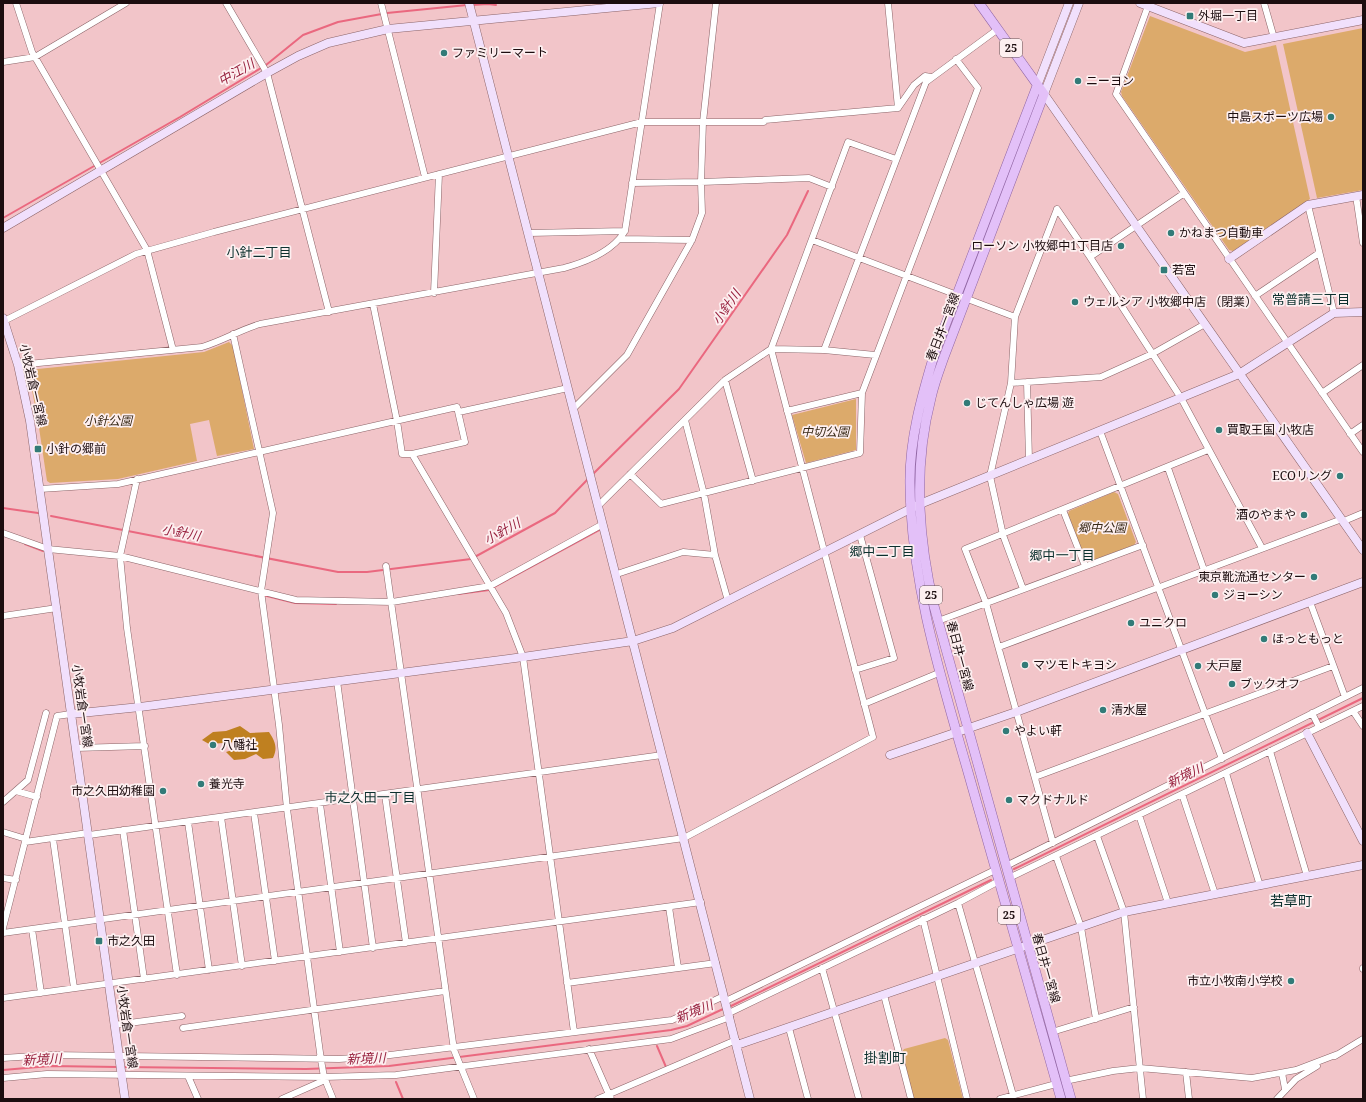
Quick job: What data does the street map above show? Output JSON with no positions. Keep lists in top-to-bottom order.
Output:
{
  "streets": {
    "main road": ["25", "春日井一宮線"],
    "street": ["小牧岩倉一宮線"]
  },
  "crossings": [
    ["25", "春日井一宮線"]
  ],
  "districts": [
    "小針二丁目",
    "常普請三丁目",
    "郷中二丁目",
    "郷中一丁目",
    "市之久田一丁目",
    "若草町",
    "掛割町"
  ],
  "water": ["中江川", "小針川", "新境川"],
  "parks": ["小針公園", "中切公園", "郷中公園"],
  "places": {
    "transit": [
      "外堀一丁目",
      "若宮",
      "小針の郷前",
      "市之久田"
    ],
    "other": [
      "ファミリーマート",
      "ニーヨン",
      "中島スポーツ広場",
      "かねまつ自動車",
      "ローソン 小牧郷中1丁目店",
      "ウェルシア 小牧郷中店 （閉業）",
      "じてんしゃ広場 遊",
      "買取王国 小牧店",
      "ECOリング",
      "酒のやまや",
      "東京靴流通センター",
      "ジョーシン",
      "ユニクロ",
      "ほっともっと",
      "マツモトキヨシ",
      "大戸屋",
      "ブックオフ",
      "清水屋",
      "やよい軒",
      "八幡社",
      "養光寺",
      "市之久田幼稚園",
      "マクドナルド",
      "市立小牧南小学校"
    ]
  }
}
